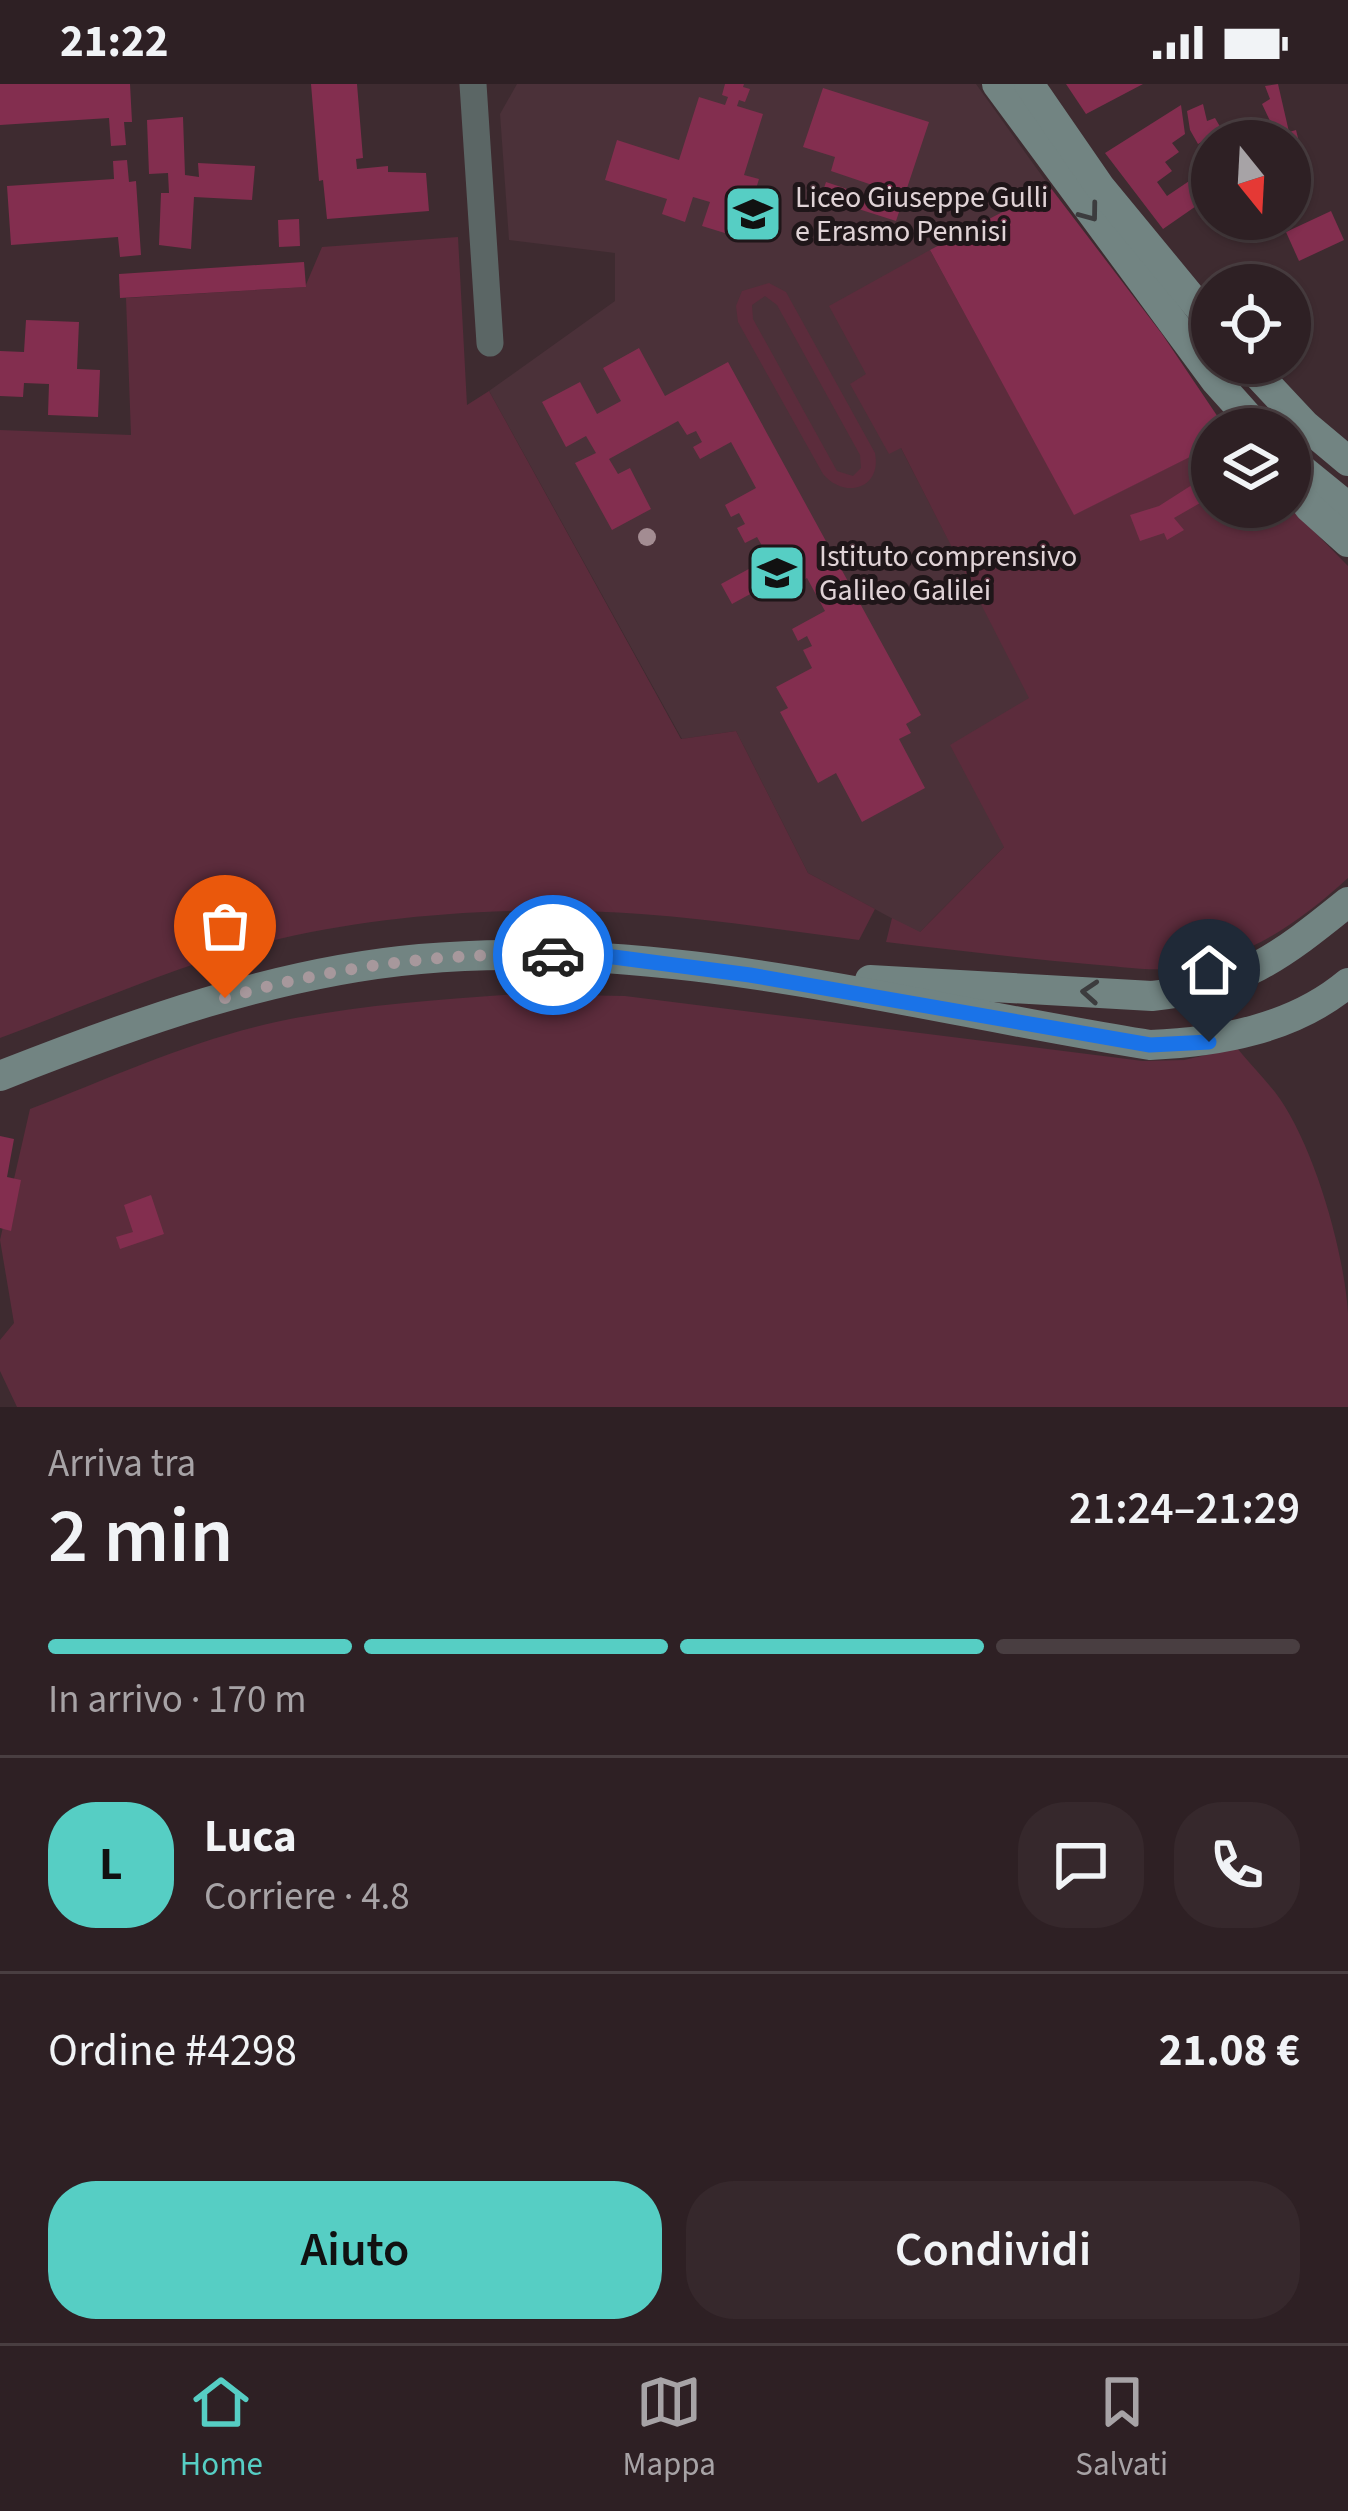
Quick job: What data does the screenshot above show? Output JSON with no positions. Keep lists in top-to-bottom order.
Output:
{
  "places": {
    "school or university": ["Liceo Giuseppe Gulli e Erasmo Pennisi", "Istituto comprensivo Galileo Galilei"]
  },
  "north": "bottom",
  "page": {
    "status": "21:22",
    "heading": ["2 min", "Arriva tra", "21:24–21:29"],
    "panel": [
      "Luca",
      "Corriere · 4.8",
      "Ordine #4298",
      "21.08 €"
    ],
    "bar": "In arrivo · 170 m",
    "round": "L",
    "buttons": ["Aiuto", "Condividi"],
    "tabs": ["Home", "Mappa", "Salvati"]
  }
}
